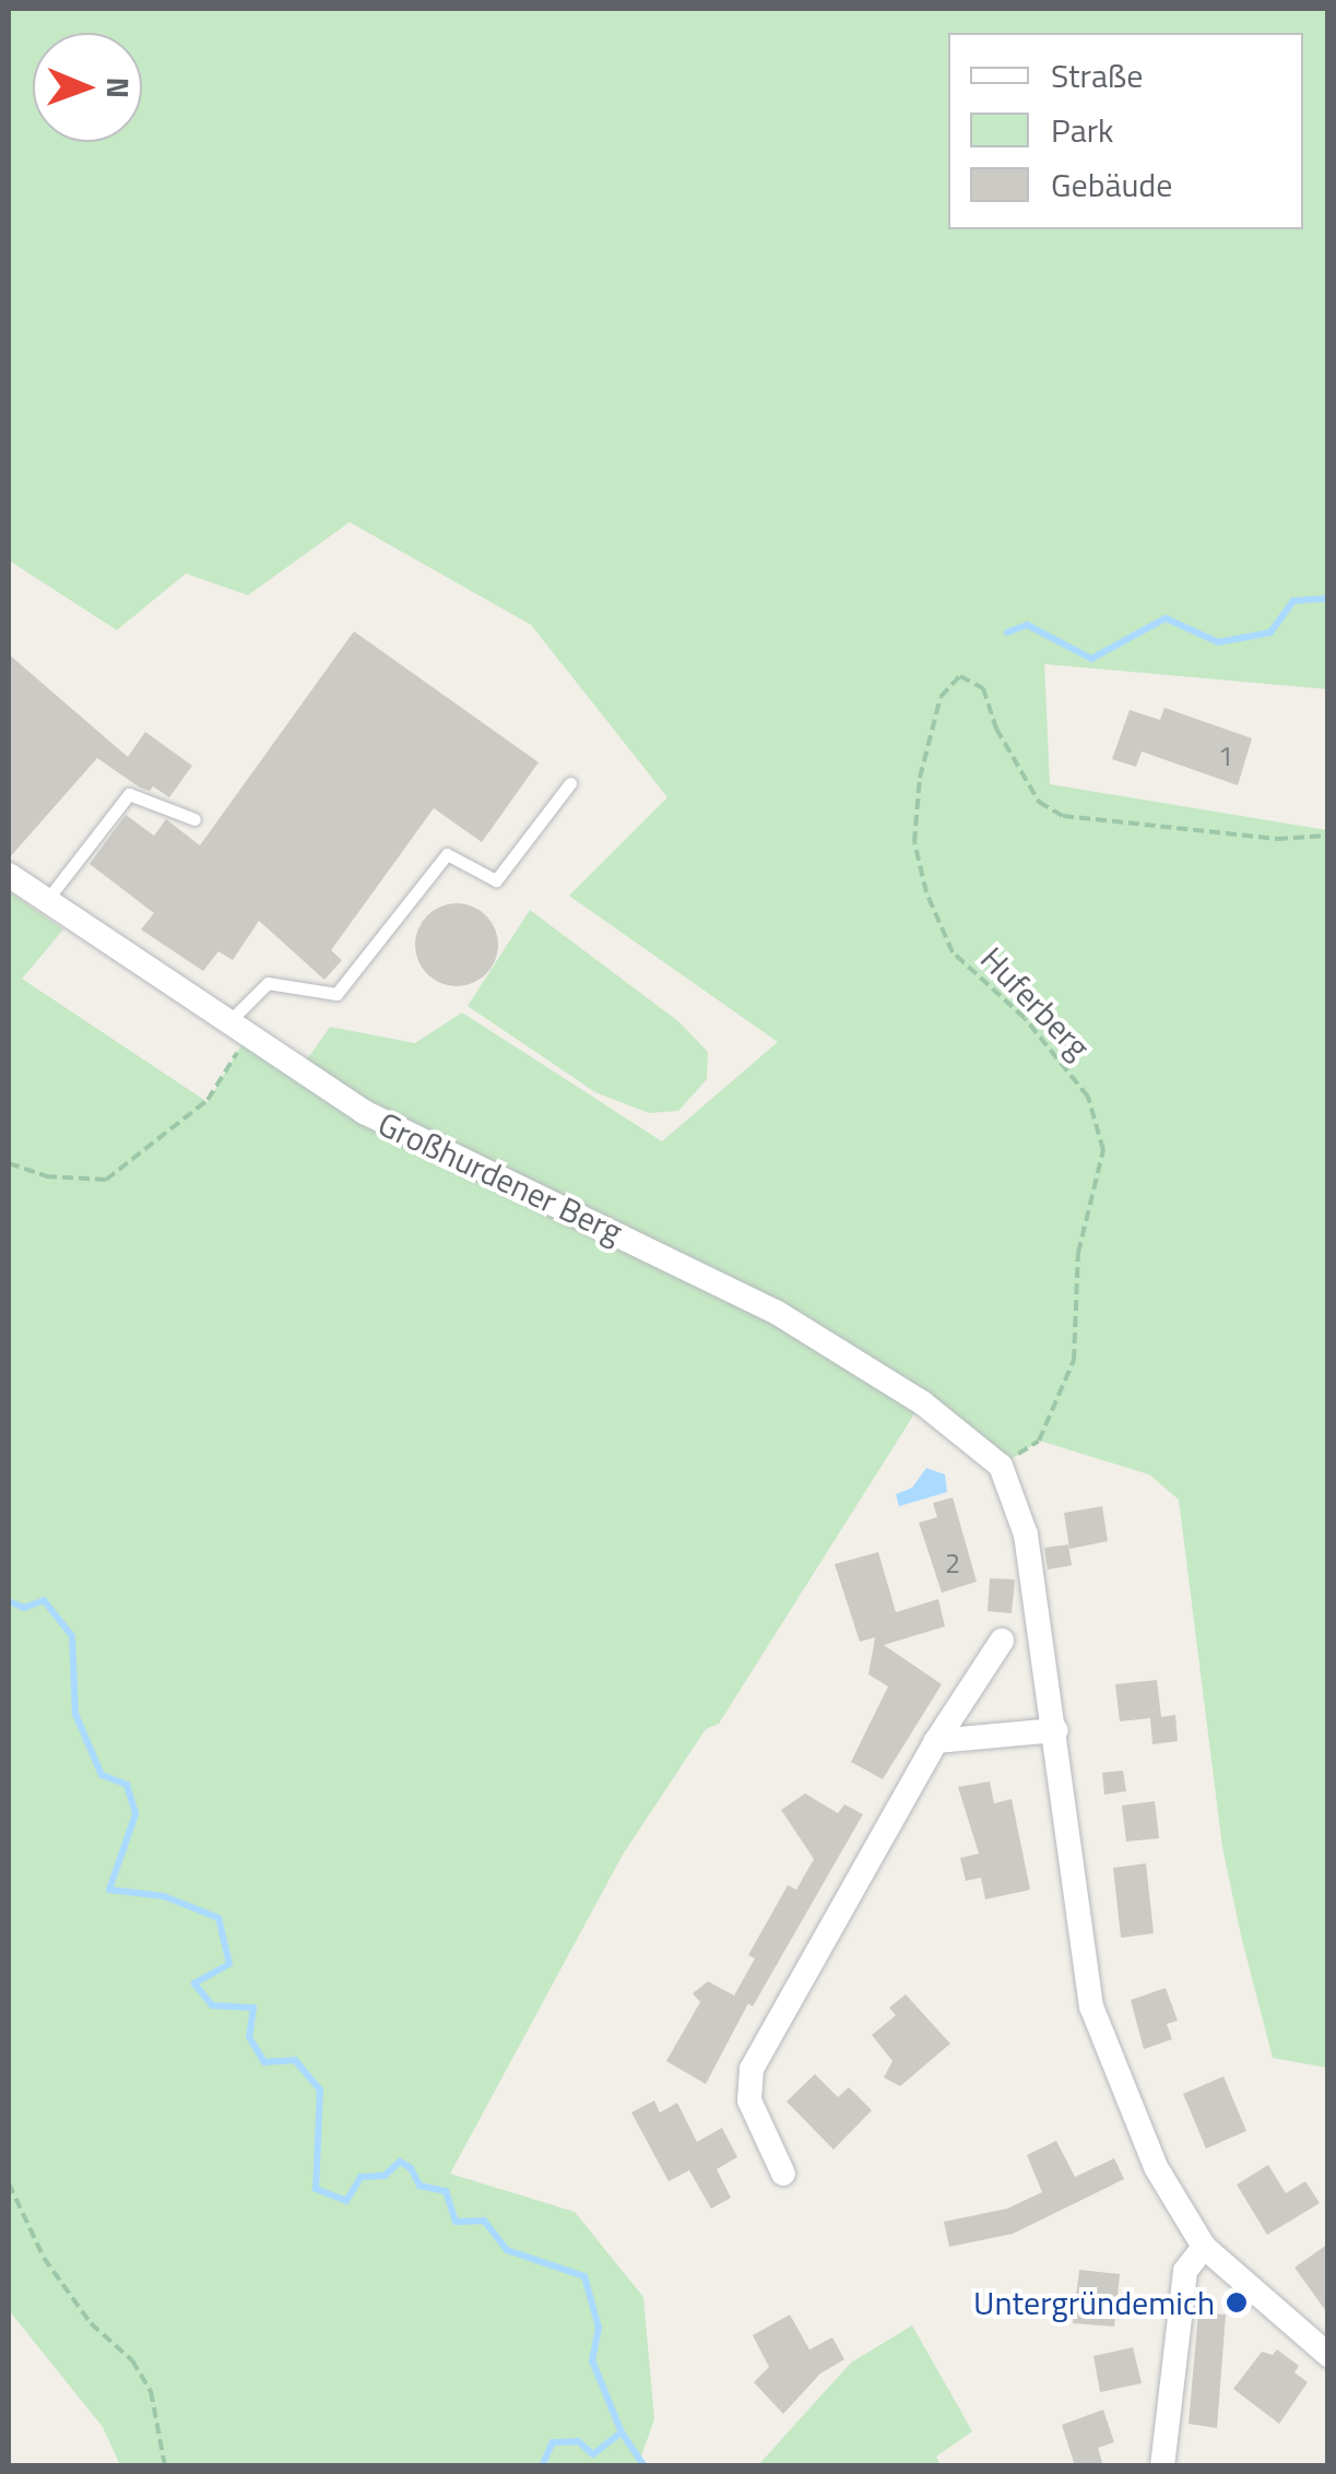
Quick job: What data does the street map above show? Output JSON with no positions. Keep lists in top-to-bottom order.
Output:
{
  "streets": {
    "street": ["Großhurdener Berg"],
    "path": ["Huferberg"]
  },
  "crossings": [
    ["Huferberg", "Großhurdener Berg"]
  ],
  "places": ["Untergründemich"],
  "house_numbers": ["1", "2"],
  "legend": ["Straße", "Park", "Gebäude"],
  "north": "right"
}
